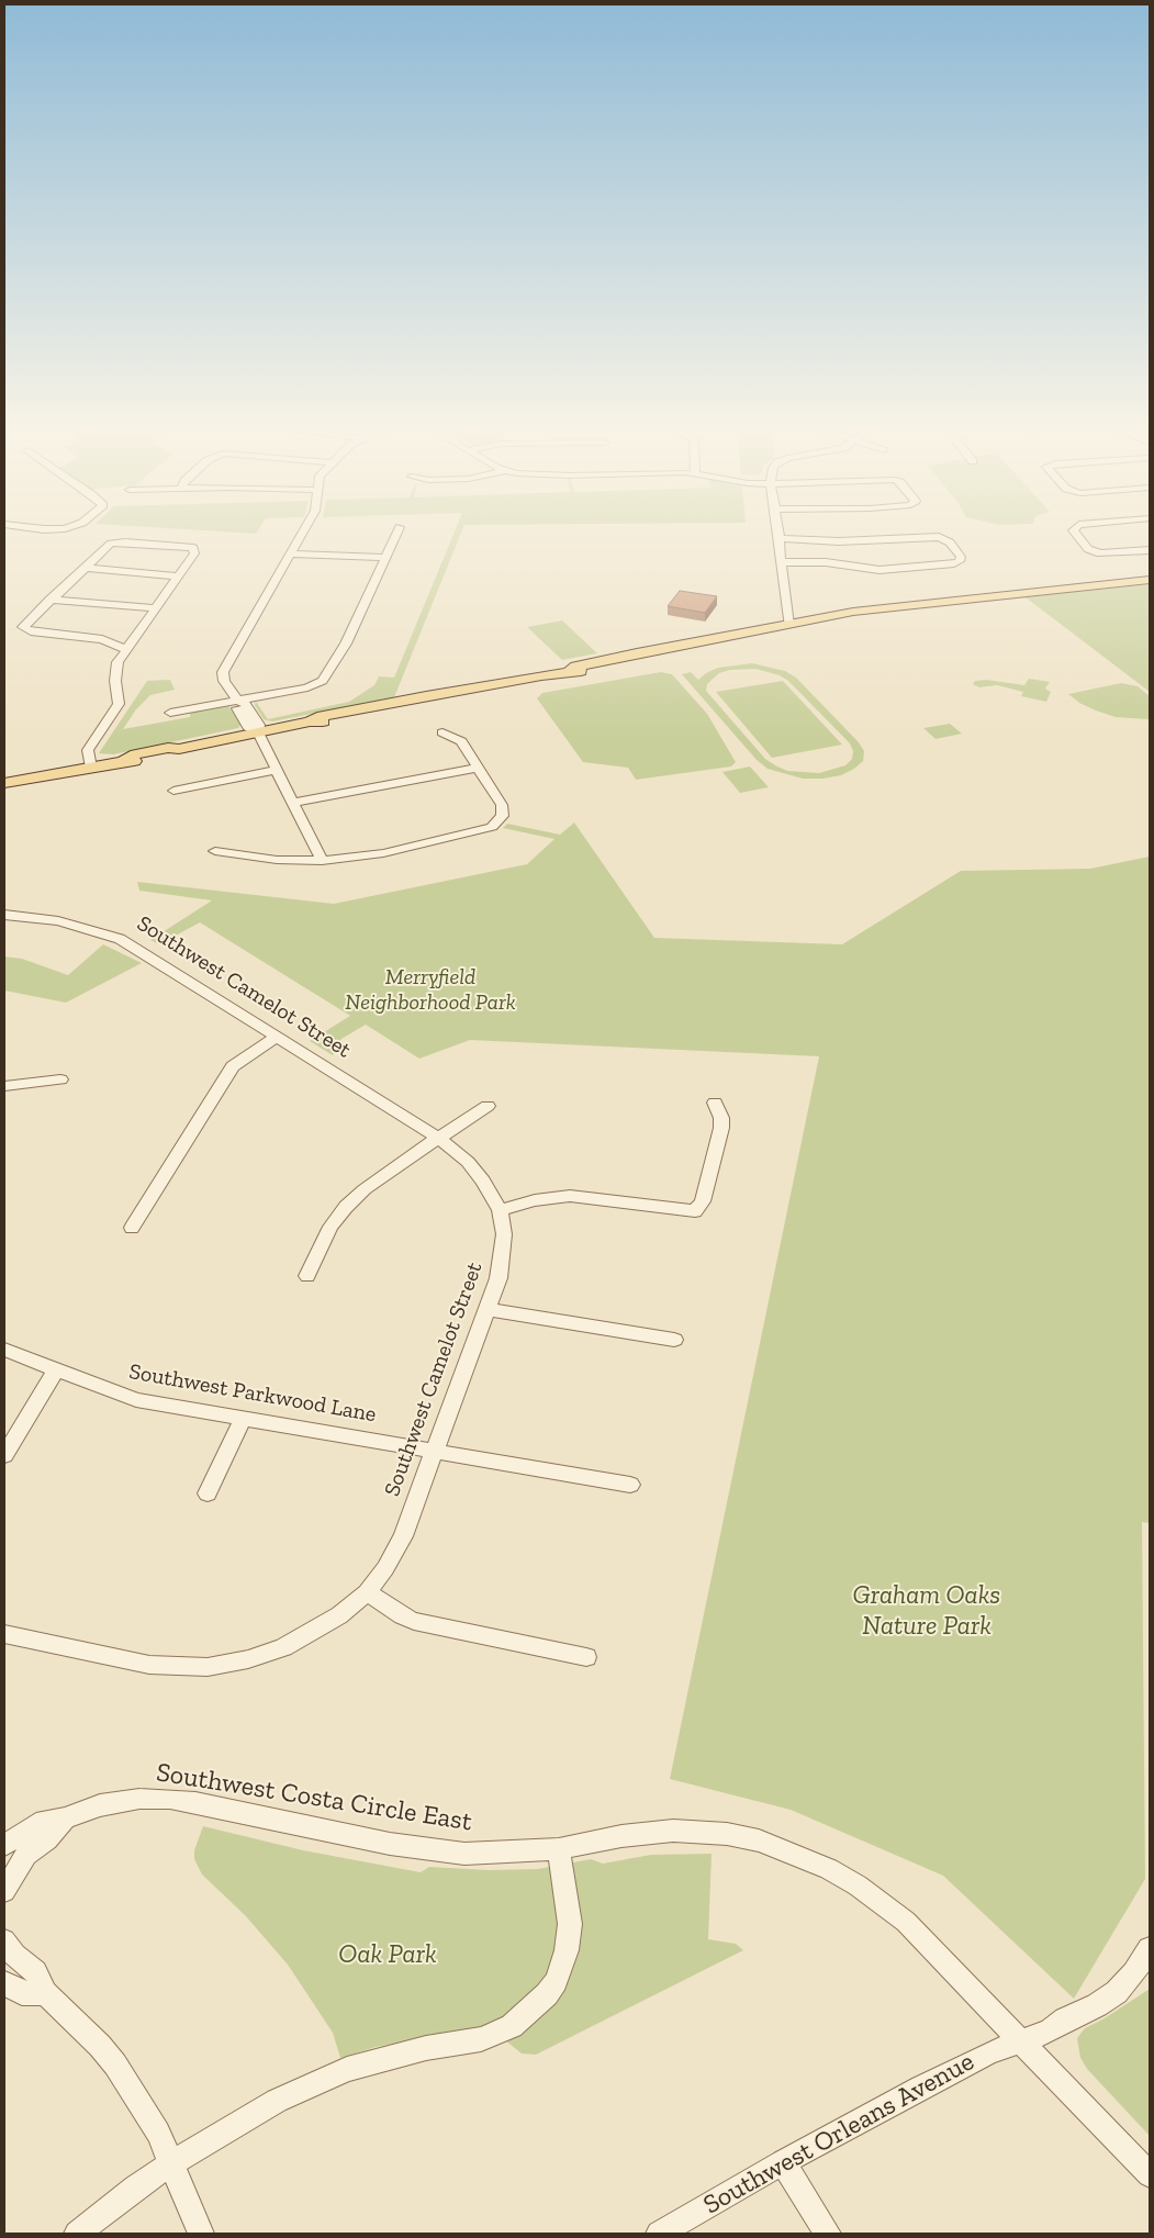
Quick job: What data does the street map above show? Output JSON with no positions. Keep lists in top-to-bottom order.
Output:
{
  "streets": {
    "street": [
      "Southwest Camelot Street",
      "Southwest Parkwood Lane",
      "Southwest Costa Circle East",
      "Southwest Orleans Avenue"
    ]
  },
  "crossings": [
    ["Southwest Camelot Street", "Southwest Parkwood Lane"],
    ["Southwest Costa Circle East", "Southwest Orleans Avenue"]
  ],
  "parks": ["Merryfield Neighborhood Park", "Graham Oaks Nature Park", "Oak Park"]
}
